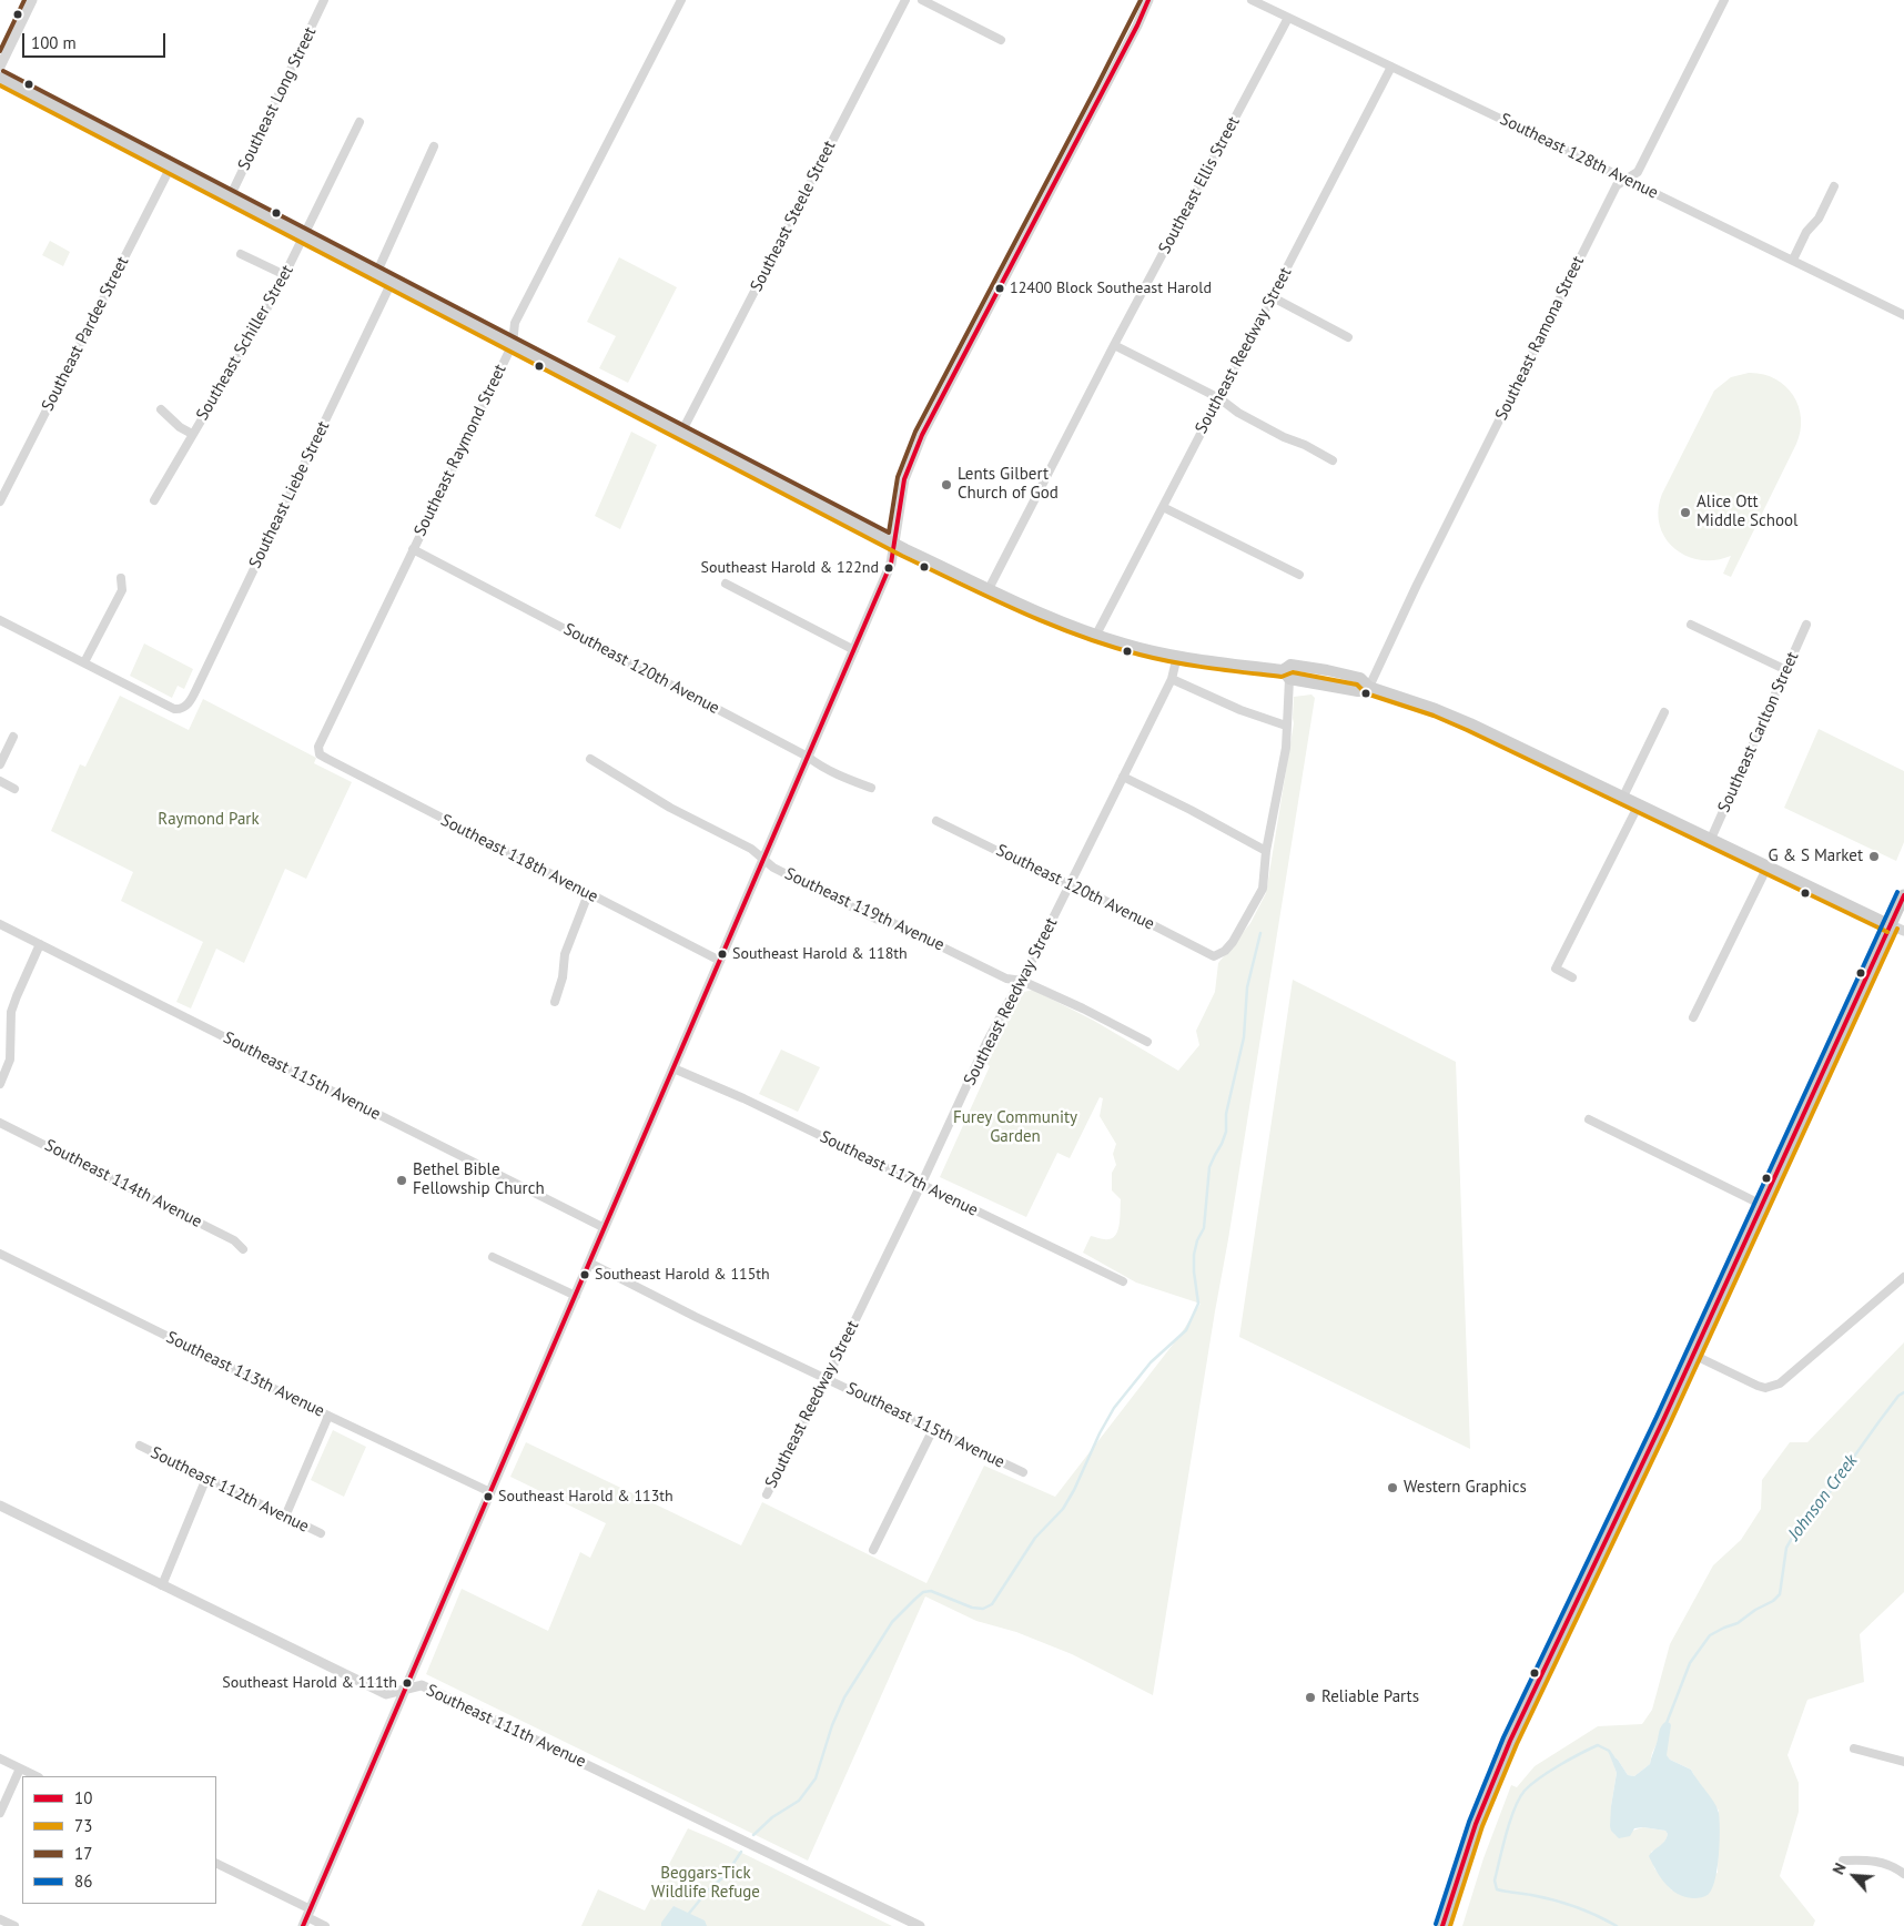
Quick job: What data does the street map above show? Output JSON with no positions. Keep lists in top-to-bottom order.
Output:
{
  "streets": {
    "street": [
      "Southeast Long Street",
      "Southeast 128th Avenue",
      "Southeast Ellis Street",
      "Southeast Steele Street",
      "Southeast Pardee Street",
      "Southeast Ramona Street",
      "Southeast Schiller Street",
      "Southeast Reedway Street",
      "Southeast Raymond Street",
      "Southeast Liebe Street",
      "Southeast 120th Avenue",
      "Southeast Carlton Street",
      "Southeast 118th Avenue",
      "Southeast 119th Avenue",
      "Southeast 115th Avenue",
      "Southeast 117th Avenue",
      "Southeast 114th Avenue",
      "Southeast 113th Avenue",
      "Southeast 112th Avenue",
      "Southeast 111th Avenue"
    ]
  },
  "crossings": [
    ["Southeast 128th Avenue", "Southeast Ellis Street"],
    ["Southeast 128th Avenue", "Southeast Ramona Street"],
    ["Southeast 128th Avenue", "Southeast Reedway Street"],
    ["Southeast Reedway Street", "Southeast 120th Avenue"],
    ["Southeast Reedway Street", "Southeast 119th Avenue"],
    ["Southeast Reedway Street", "Southeast 115th Avenue"],
    ["Southeast Reedway Street", "Southeast 117th Avenue"],
    ["Southeast Raymond Street", "Southeast 120th Avenue"],
    ["Southeast Raymond Street", "Southeast 118th Avenue"]
  ],
  "water": ["Johnson Creek"],
  "parks": ["Raymond Park", "Furey Community Garden", "Beggars-Tick Wildlife Refuge"],
  "places": [
    "12400 Block Southeast Harold",
    "Lents Gilbert Church of God",
    "Alice Ott Middle School",
    "Southeast Harold & 122nd",
    "G & S Market",
    "Southeast Harold & 118th",
    "Bethel Bible Fellowship Church",
    "Southeast Harold & 115th",
    "Western Graphics",
    "Southeast Harold & 113th",
    "Southeast Harold & 111th",
    "Reliable Parts"
  ],
  "lines": [
    "transit line 10",
    "transit line 17",
    "transit line 73",
    "transit line 86"
  ],
  "legend": [
    "10",
    "73",
    "17",
    "86"
  ],
  "scale_bar": "100 m",
  "north": "top left"
}
